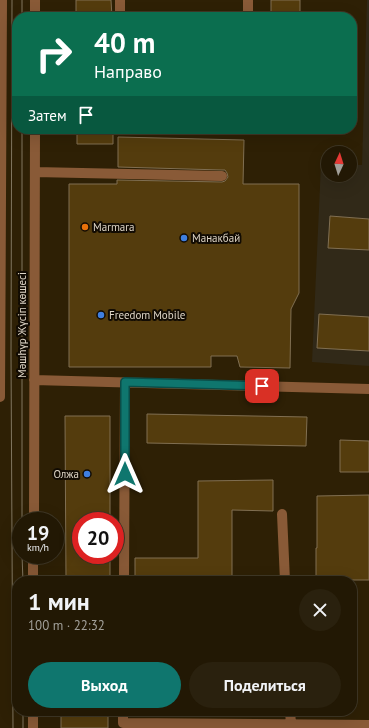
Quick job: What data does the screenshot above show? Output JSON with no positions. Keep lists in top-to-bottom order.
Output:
{
  "streets": {
    "street": ["Мәшһүр Жүсіп көшесі"]
  },
  "places": [
    "Marmara",
    "Манакбай",
    "Freedom Mobile",
    "Олжа"
  ],
  "north": "top",
  "page": {
    "turn": ["40 m", "Направо"],
    "then": "Затем",
    "speed": "19 km/h",
    "limit": "20",
    "heading": ["1 мин", "100 m · 22:32"],
    "buttons": ["Выход", "Поделиться"]
  }
}
